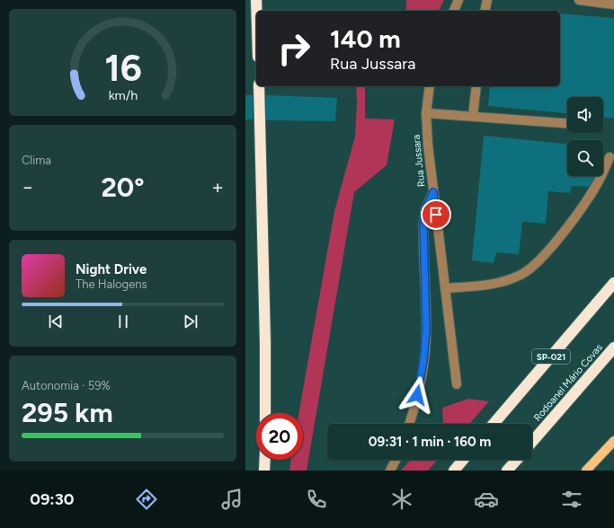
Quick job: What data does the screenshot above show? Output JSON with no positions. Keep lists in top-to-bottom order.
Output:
{
  "streets": {
    "highway": ["SP-021", "Rodoanel Mário Covas"],
    "street": ["Rua Jussara"]
  },
  "page": {
    "turn": ["140 m", "Rua Jussara"],
    "tile": [
      "Clima",
      ["Autonomia · 59%", "295 km"]
    ],
    "heat": ["−", "20°", "+"],
    "song": ["Night Drive", "The Halogens"],
    "limit": "20",
    "trip": "09:31 · 1 min · 160 m",
    "tabs": "09:30",
    "gauge": ["16", "km/h"]
  }
}
